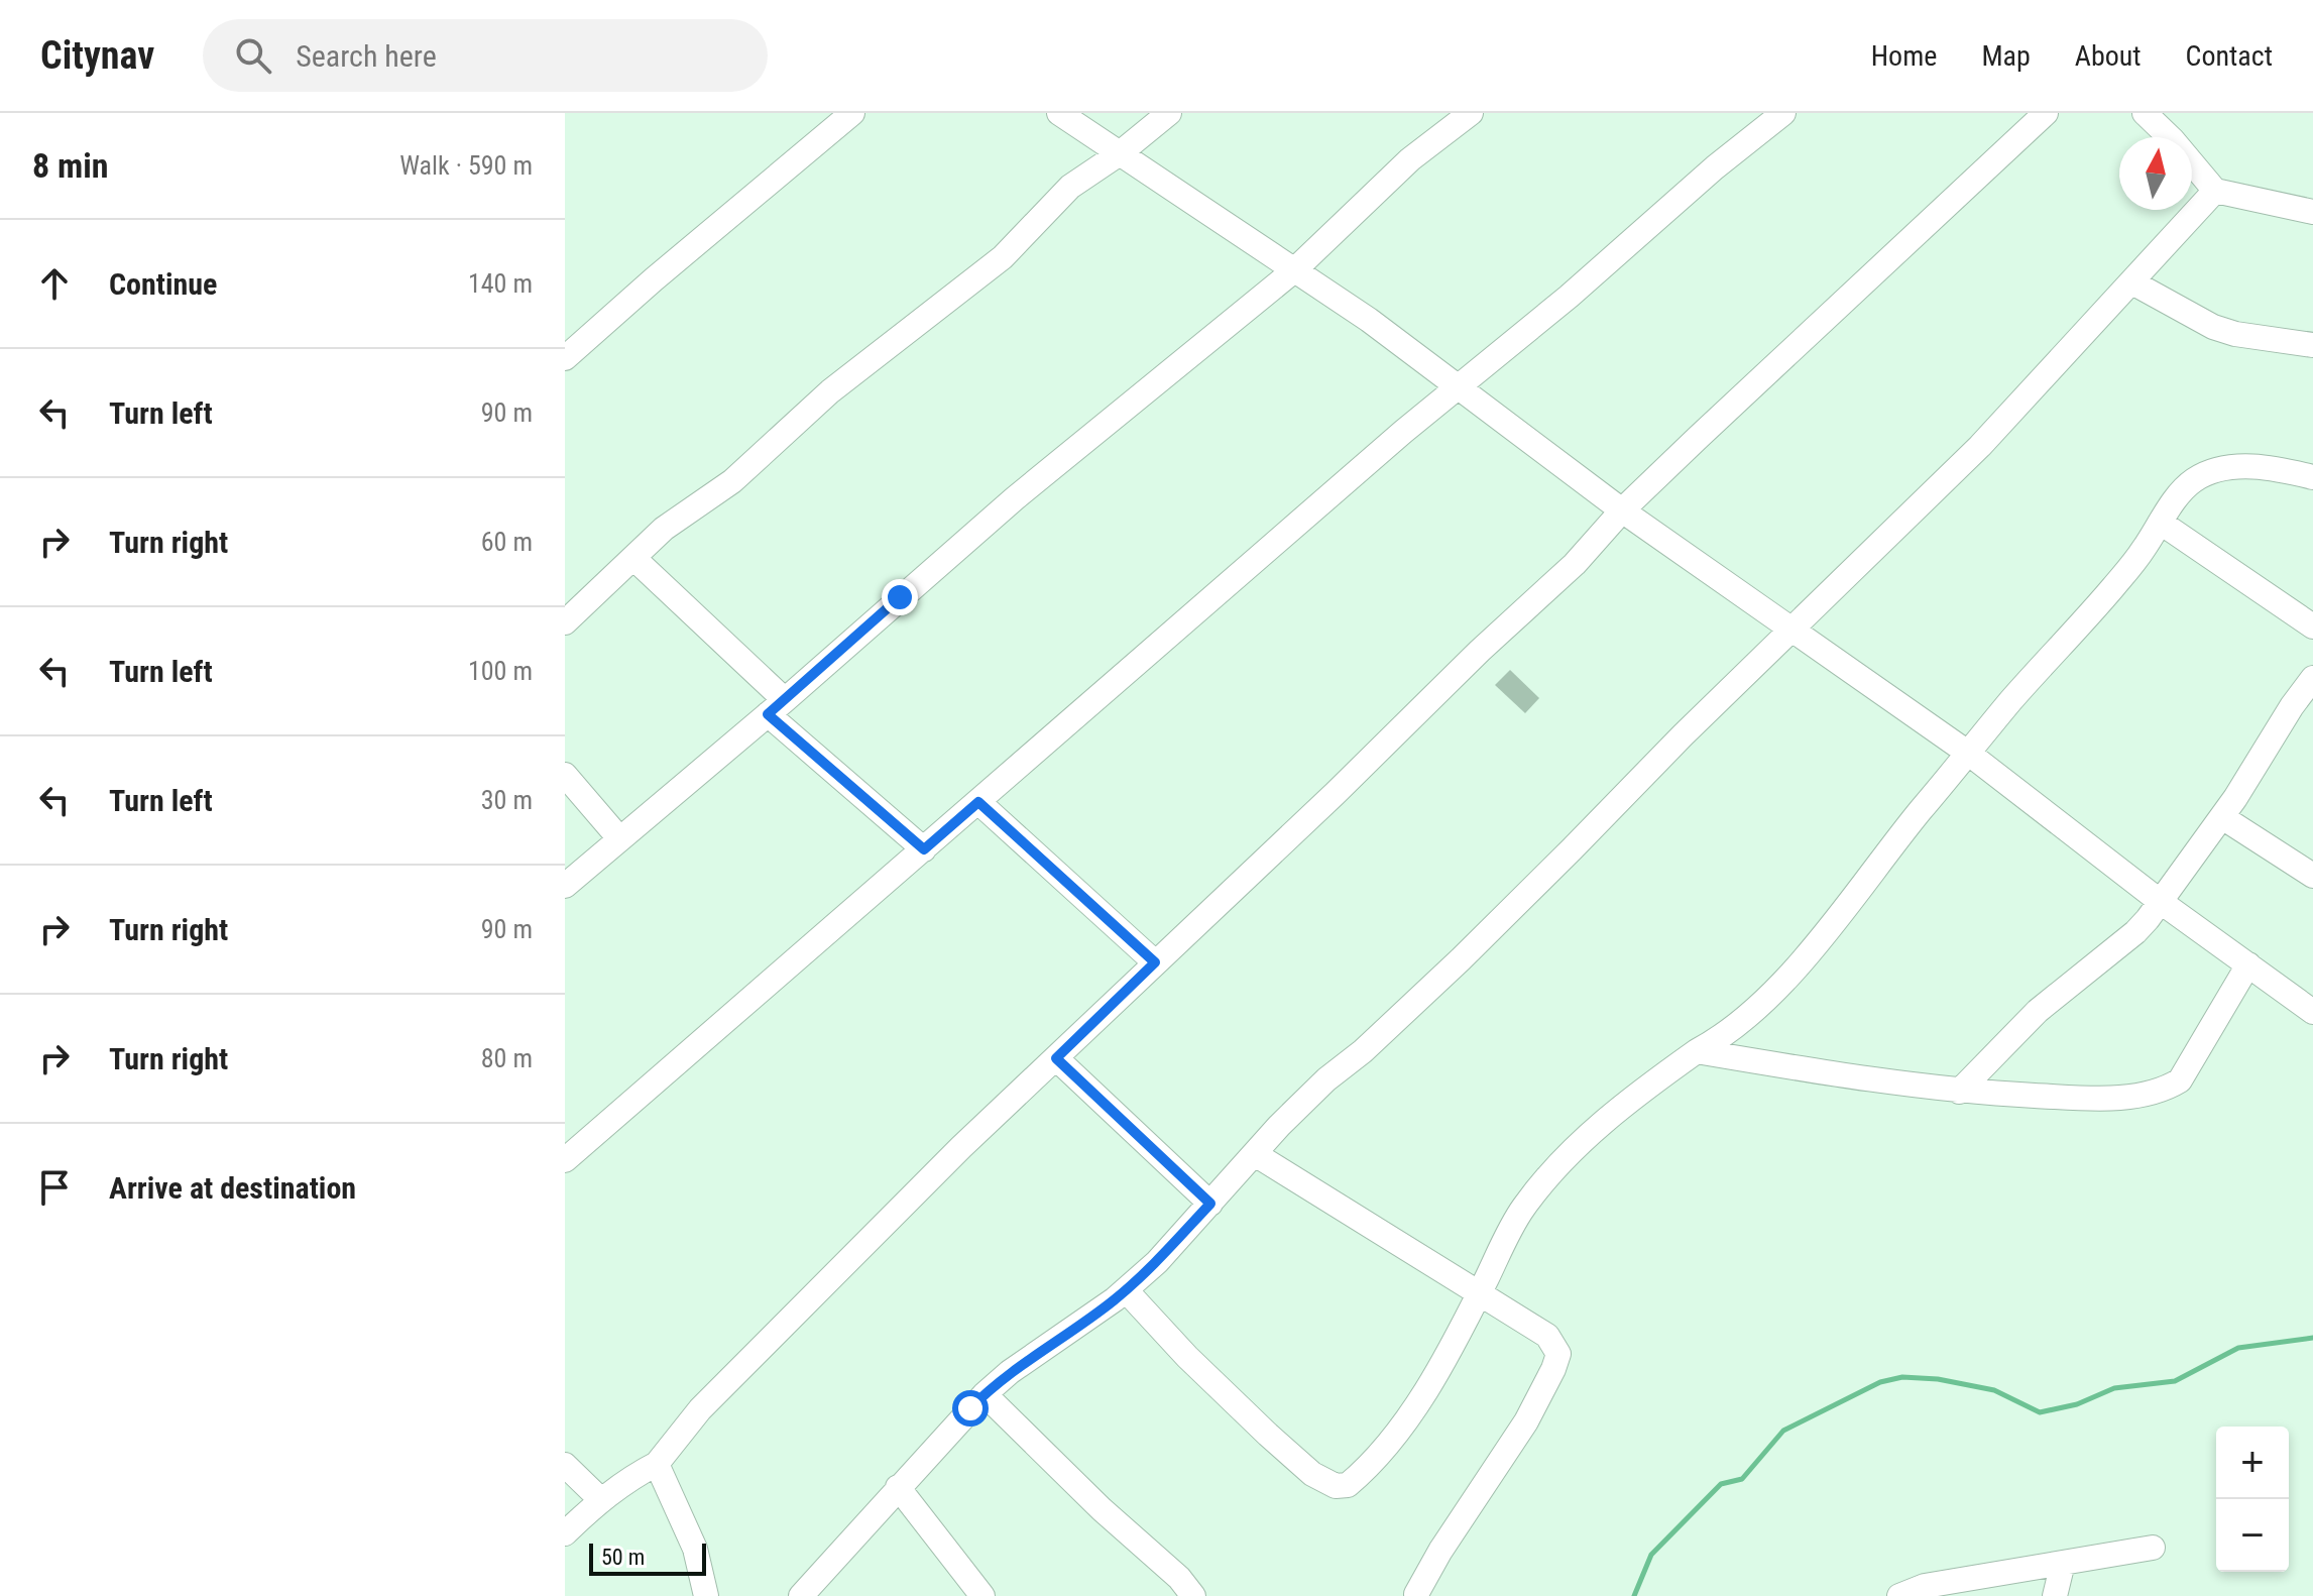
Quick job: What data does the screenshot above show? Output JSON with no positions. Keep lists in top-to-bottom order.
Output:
{
  "scale_bar": "50 m",
  "north": "top",
  "page": {
    "header": "Citynav",
    "search": "Search here",
    "nav": [
      "Home",
      "Map",
      "About",
      "Contact"
    ],
    "heading": ["8 min", "Walk · 590 m"],
    "list": [
      ["Continue", "140 m"],
      ["Turn left", "90 m"],
      ["Turn right", "60 m"],
      ["Turn left", "100 m"],
      ["Turn left", "30 m"],
      ["Turn right", "90 m"],
      ["Turn right", "80 m"],
      "Arrive at destination"
    ],
    "map_buttons": ["+", "−"],
    "scale": "50 m"
  }
}
